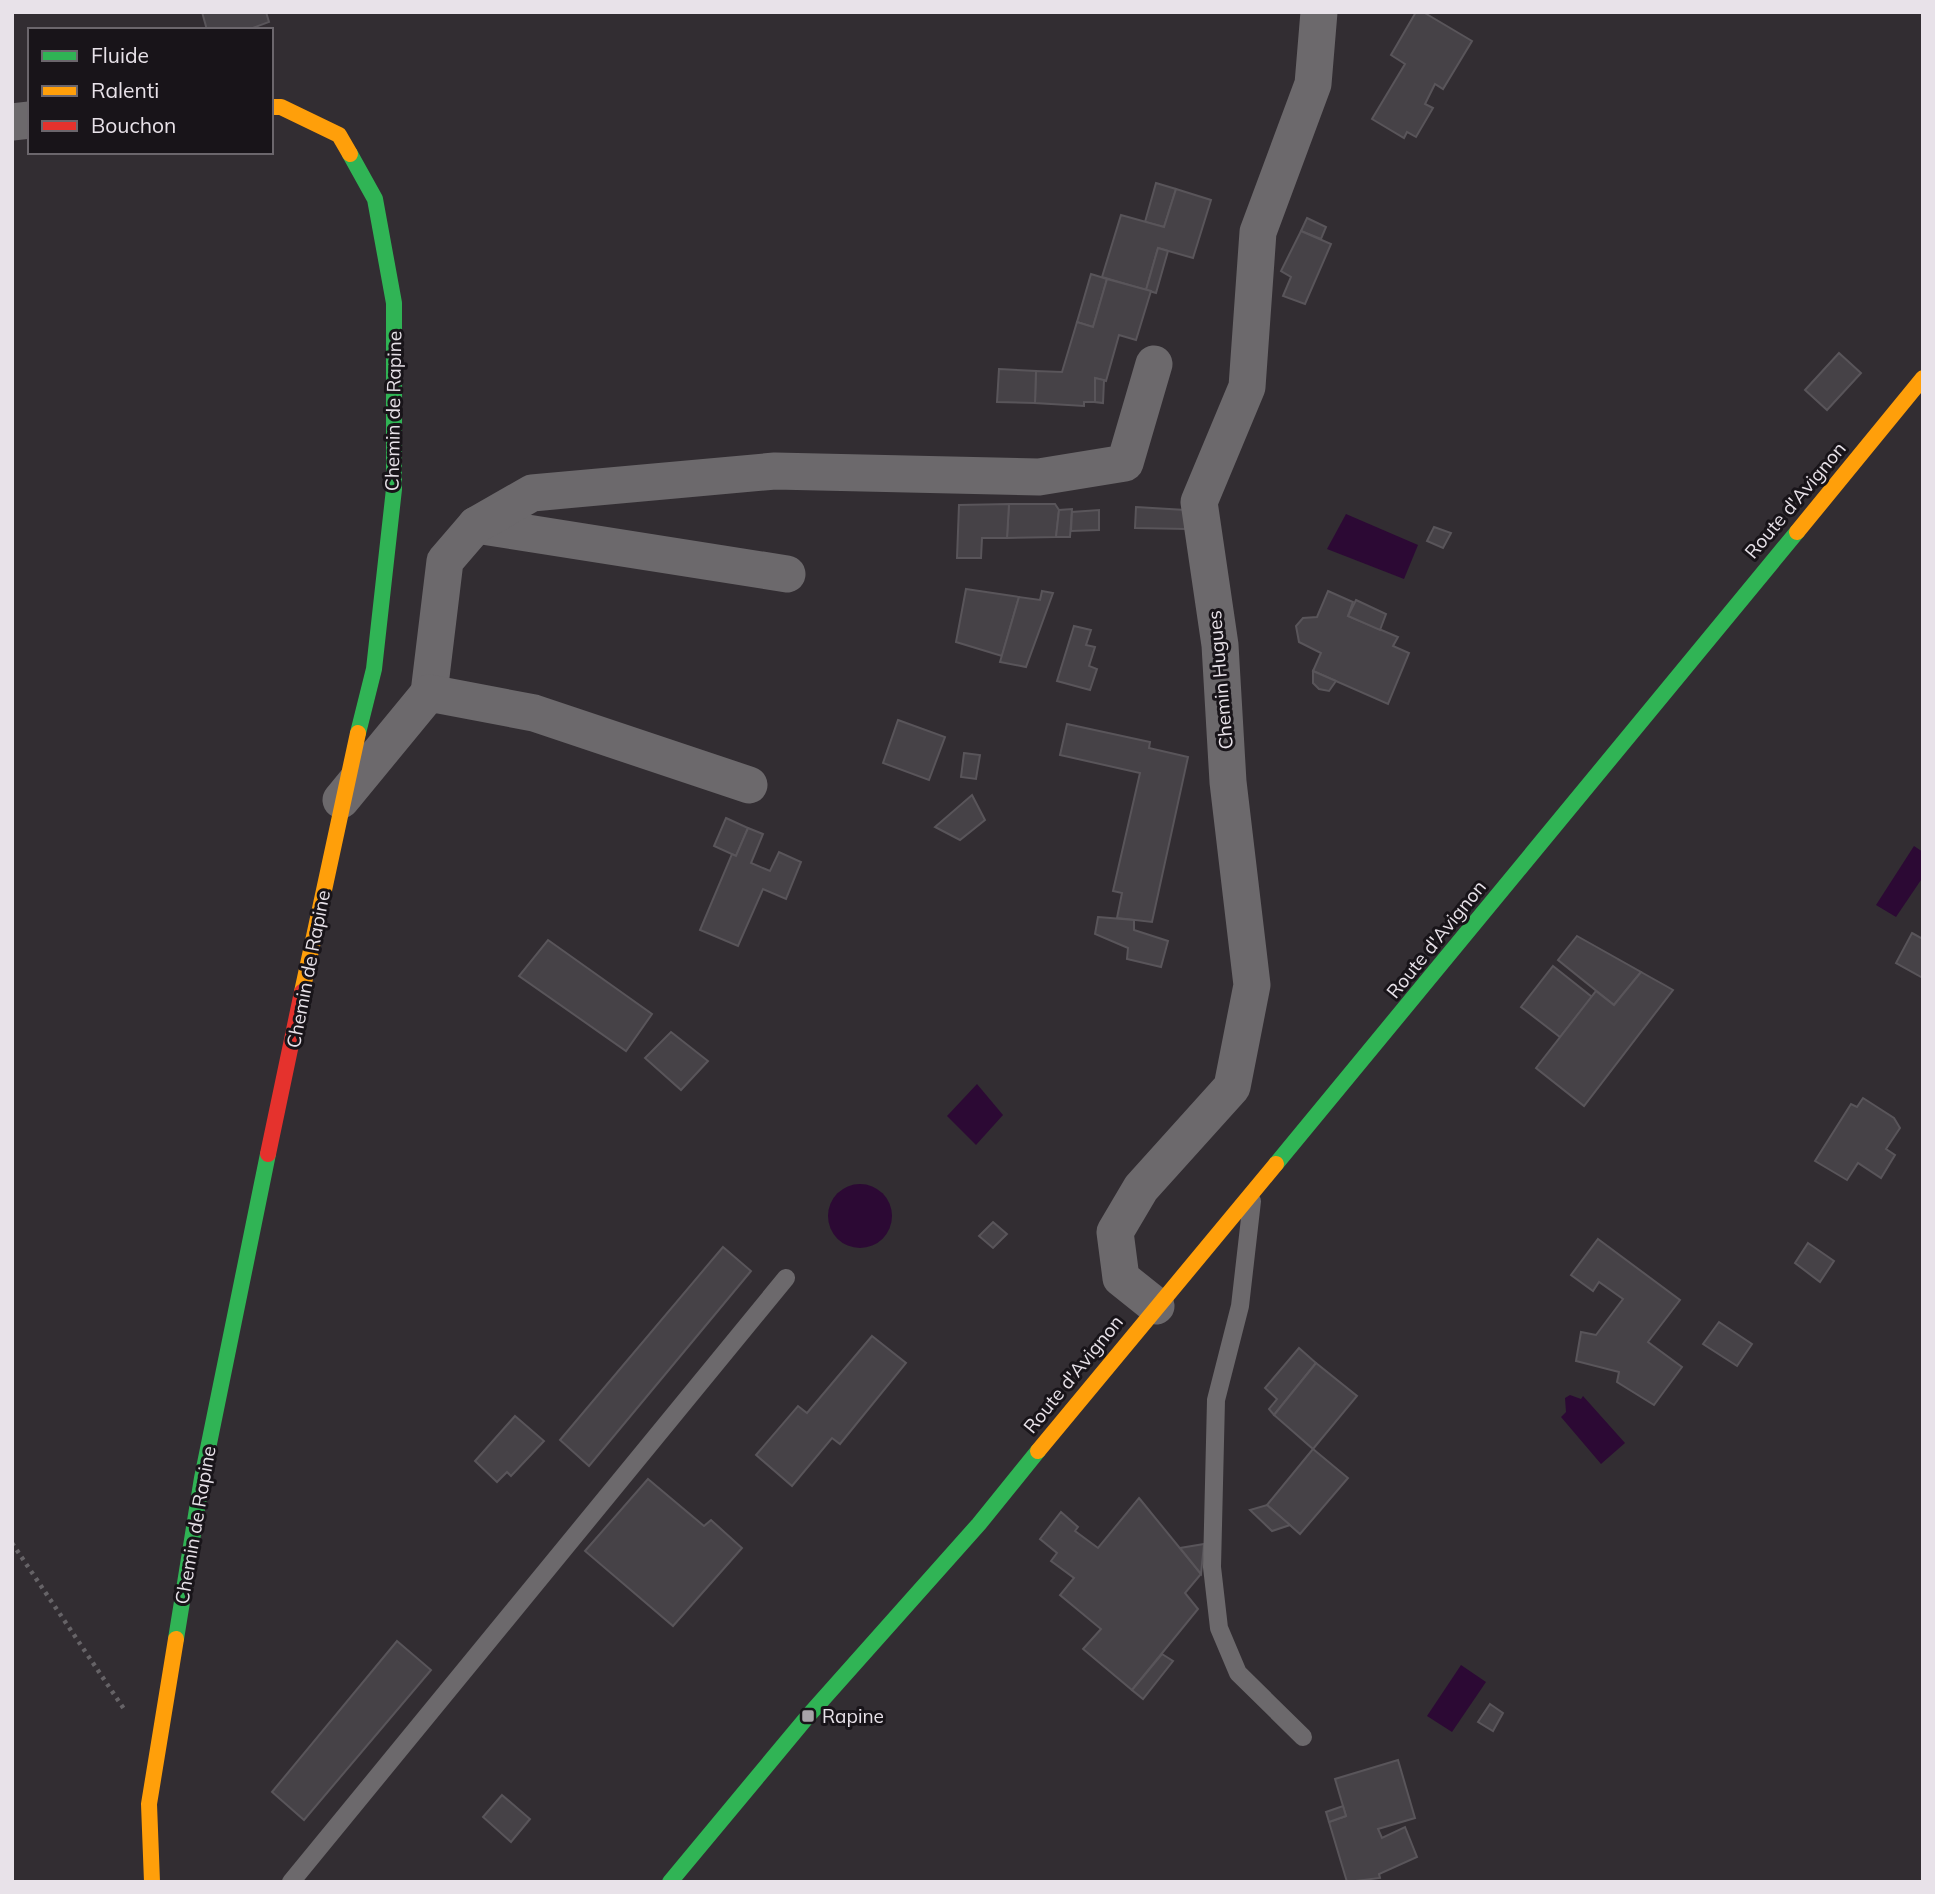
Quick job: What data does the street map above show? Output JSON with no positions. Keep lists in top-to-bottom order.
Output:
{
  "streets": {
    "main road": ["Chemin de Rapine", "Route d'Avignon"],
    "street": ["Chemin Hugues"]
  },
  "crossings": [
    ["Route d'Avignon", "Chemin Hugues"]
  ],
  "places": {
    "transit": ["Rapine"]
  },
  "legend": ["Fluide", "Ralenti", "Bouchon"]
}
